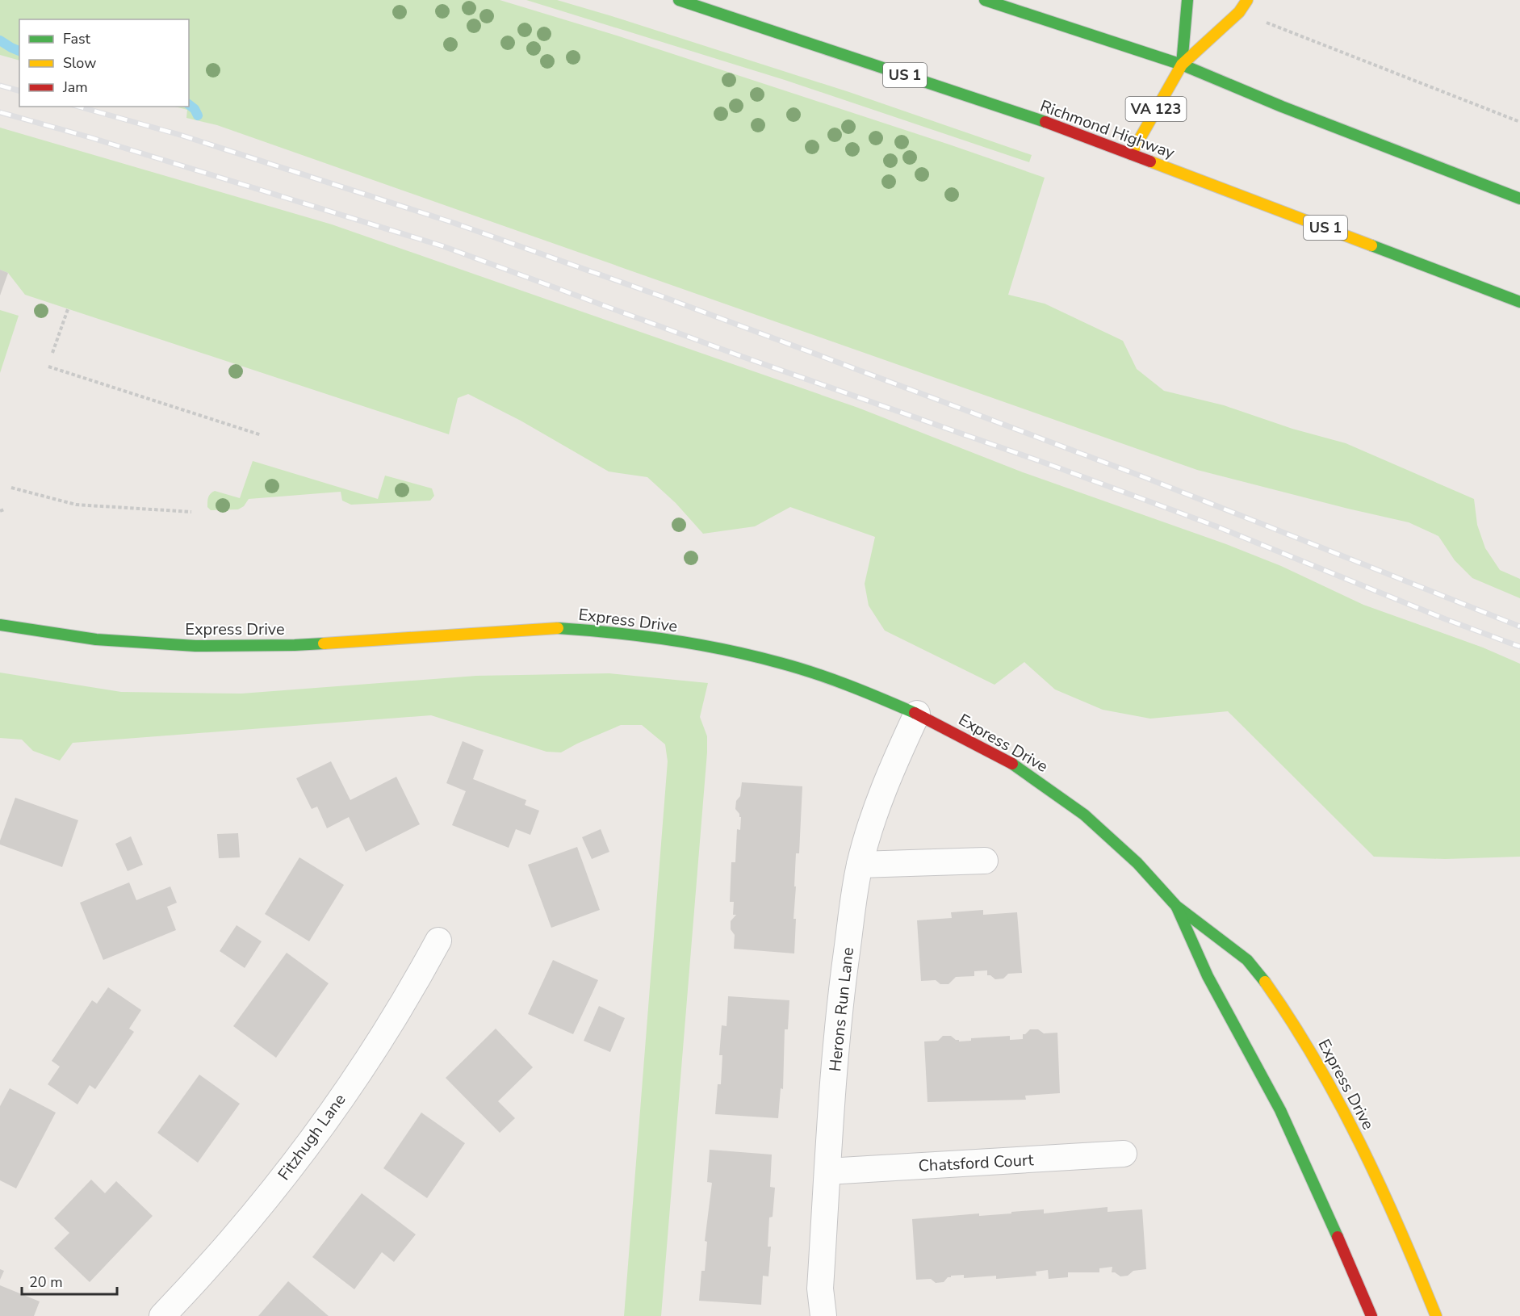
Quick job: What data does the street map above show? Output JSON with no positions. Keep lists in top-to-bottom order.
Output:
{
  "streets": {
    "street": [
      "US 1",
      "VA 123",
      "Richmond Highway",
      "Express Drive",
      "Herons Run Lane",
      "Fitzhugh Lane",
      "Chatsford Court"
    ]
  },
  "crossings": [
    ["VA 123", "Richmond Highway"],
    ["Express Drive", "Herons Run Lane"],
    ["Herons Run Lane", "Chatsford Court"]
  ],
  "legend": ["Fast", "Slow", "Jam"],
  "scale_bar": "20 m"
}
